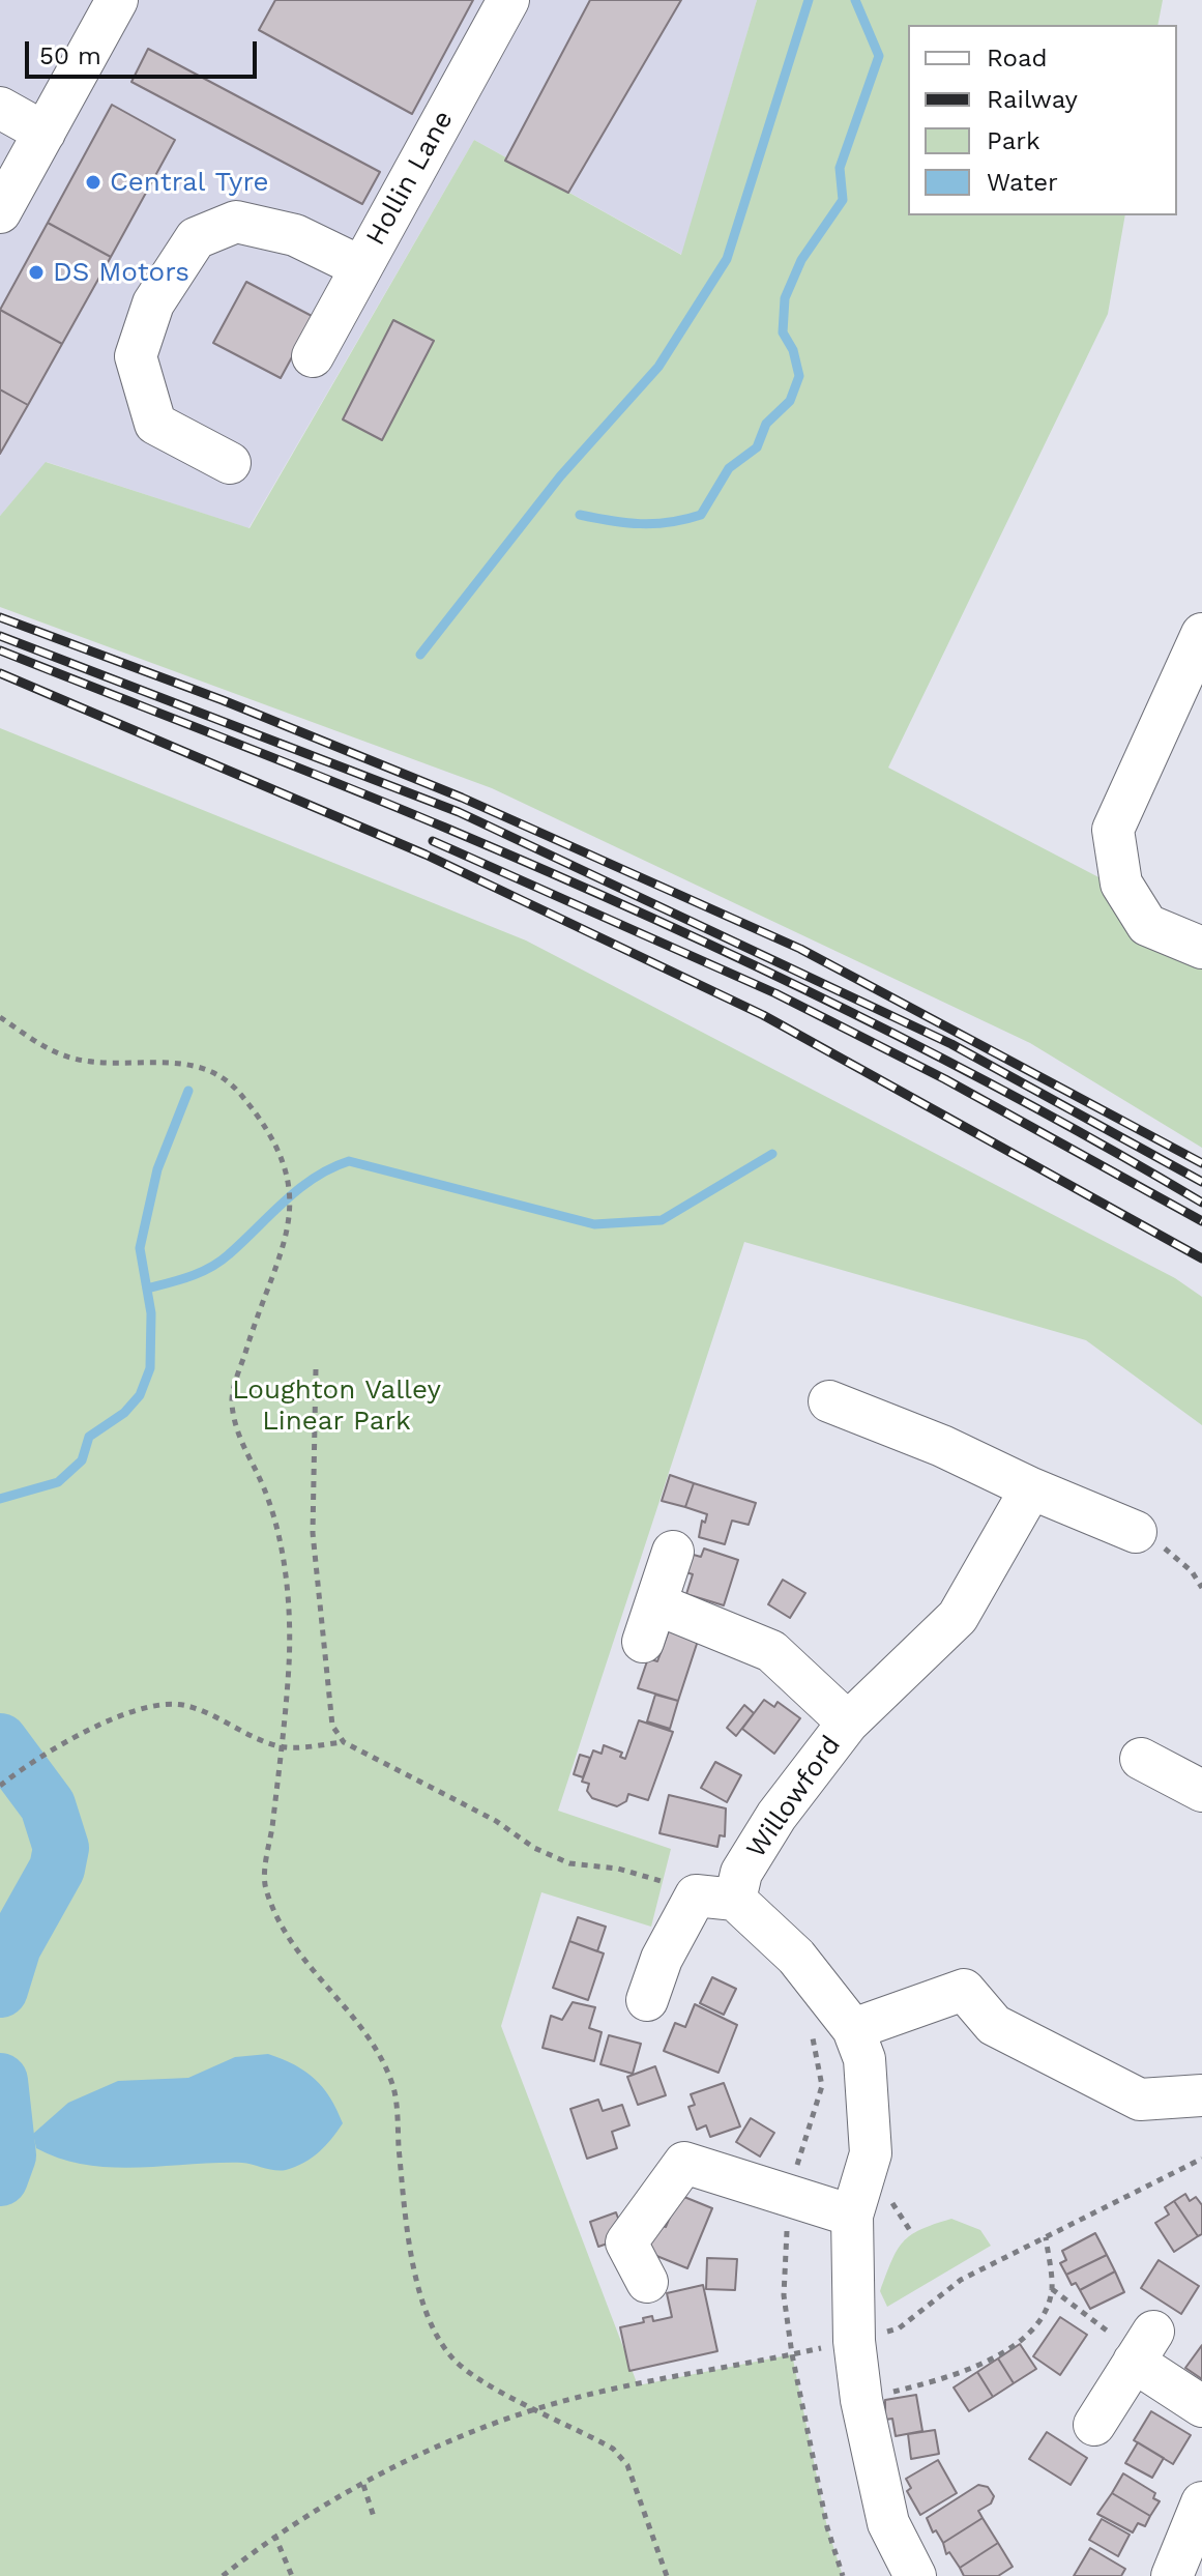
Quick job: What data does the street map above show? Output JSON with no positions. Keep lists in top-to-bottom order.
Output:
{
  "streets": {
    "street": ["Hollin Lane", "Willowford"]
  },
  "parks": ["Loughton Valley Linear Park"],
  "places": ["Central Tyre", "DS Motors"],
  "legend": [
    "Road",
    "Railway",
    "Park",
    "Water"
  ],
  "scale_bar": "50 m"
}
